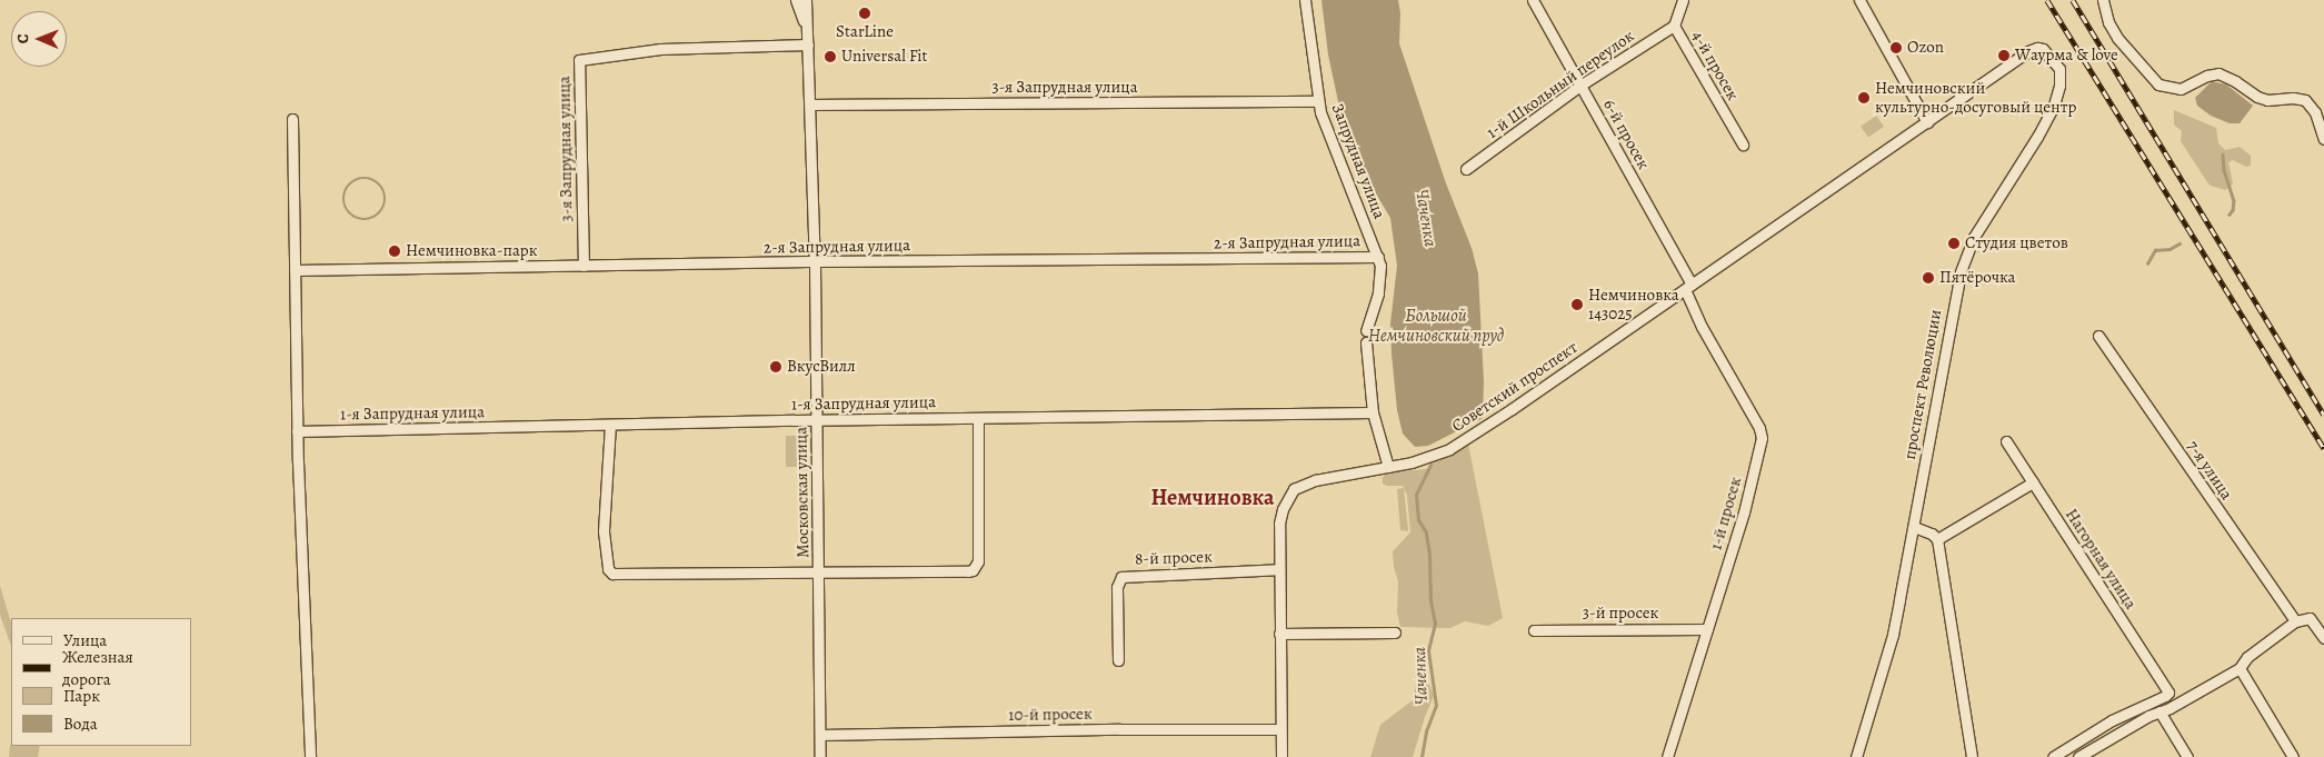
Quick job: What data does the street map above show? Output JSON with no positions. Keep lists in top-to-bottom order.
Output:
{
  "streets": {
    "street": [
      "4-й просек",
      "1-й Школьный переулок",
      "3-я Запрудная улица",
      "6-й просек",
      "Запрудная улица",
      "2-я Запрудная улица",
      "проспект Революции",
      "Советский проспект",
      "1-я Запрудная улица",
      "7-я улица",
      "Московская улица",
      "1-й просек",
      "8-й просек",
      "Нагорная улица",
      "3-й просек",
      "10-й просек"
    ]
  },
  "crossings": [
    ["4-й просек", "1-й Школьный переулок"],
    ["1-й Школьный переулок", "6-й просек"],
    ["3-я Запрудная улица", "Запрудная улица"],
    ["3-я Запрудная улица", "2-я Запрудная улица"],
    ["3-я Запрудная улица", "Московская улица"],
    ["6-й просек", "Советский проспект"],
    ["6-й просек", "1-й просек"],
    ["Запрудная улица", "2-я Запрудная улица"],
    ["2-я Запрудная улица", "Московская улица"],
    ["проспект Революции", "Советский проспект"],
    ["Советский проспект", "1-й просек"],
    ["Советский проспект", "8-й просек"],
    ["Советский проспект", "10-й просек"],
    ["1-я Запрудная улица", "Московская улица"],
    ["Московская улица", "10-й просек"],
    ["1-й просек", "3-й просек"]
  ],
  "districts": ["Немчиновка"],
  "water": ["Чаченка", "Большой Немчиновский пруд"],
  "places": [
    "StarLine",
    "Ozon",
    "Wаурма & love",
    "Universal Fit",
    "Немчиновский культурно-досуговый центр",
    "Студия цветов",
    "Немчиновка-парк",
    "Пятёрочка",
    "Немчиновка 143025",
    "ВкусВилл"
  ],
  "legend": [
    "Улица",
    "Железная дорога",
    "Парк",
    "Вода"
  ],
  "north": "left"
}
